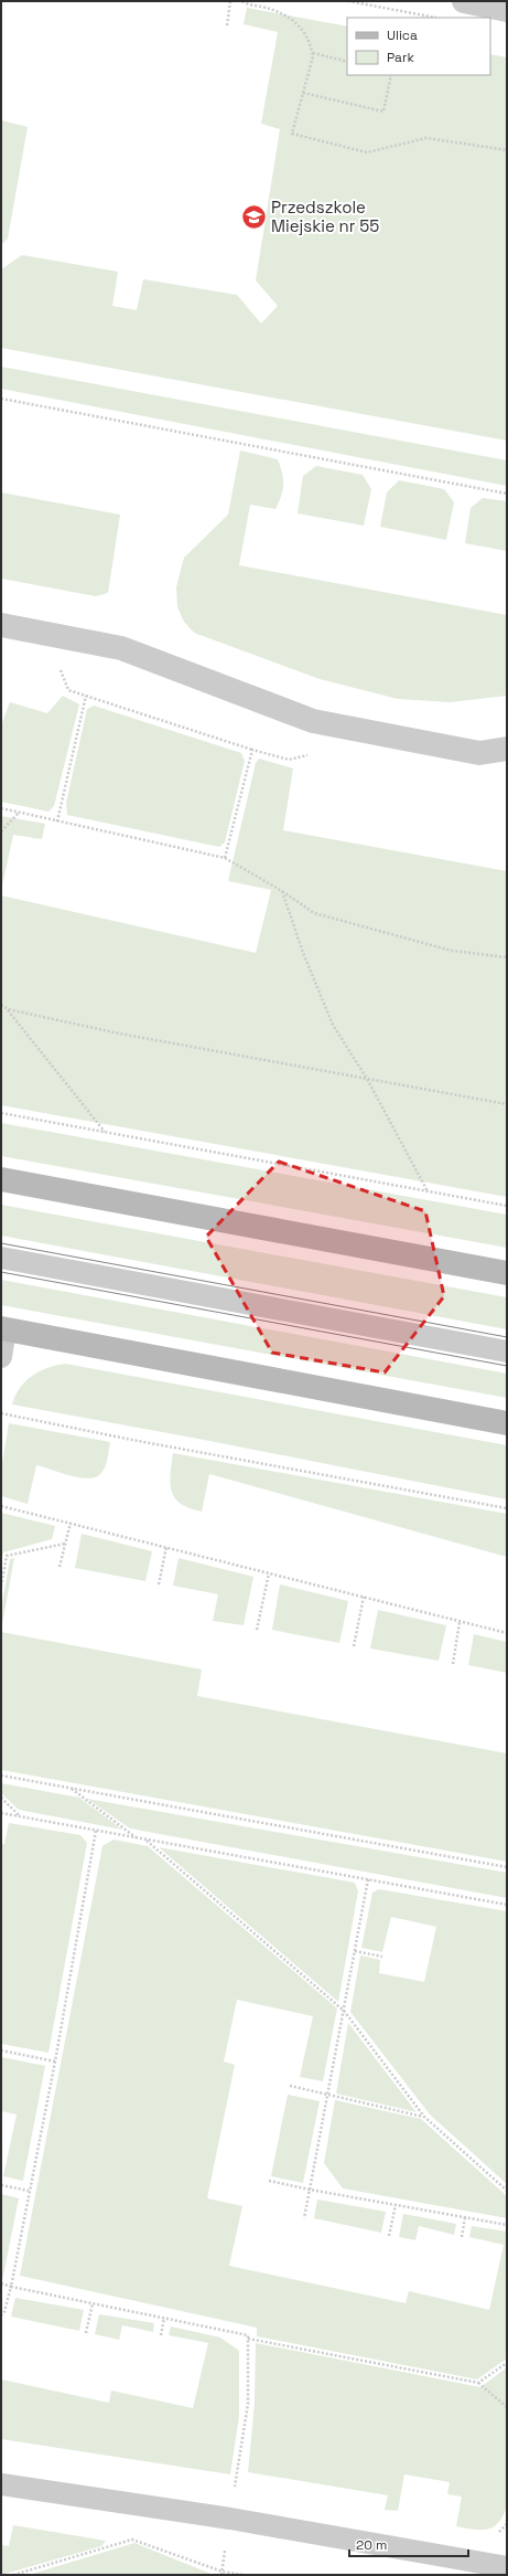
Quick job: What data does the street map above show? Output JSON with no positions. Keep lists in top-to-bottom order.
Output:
{
  "places": {
    "school or university": ["Przedszkole Miejskie nr 55"]
  },
  "legend": ["Ulica", "Park"],
  "scale_bar": "20 m"
}
